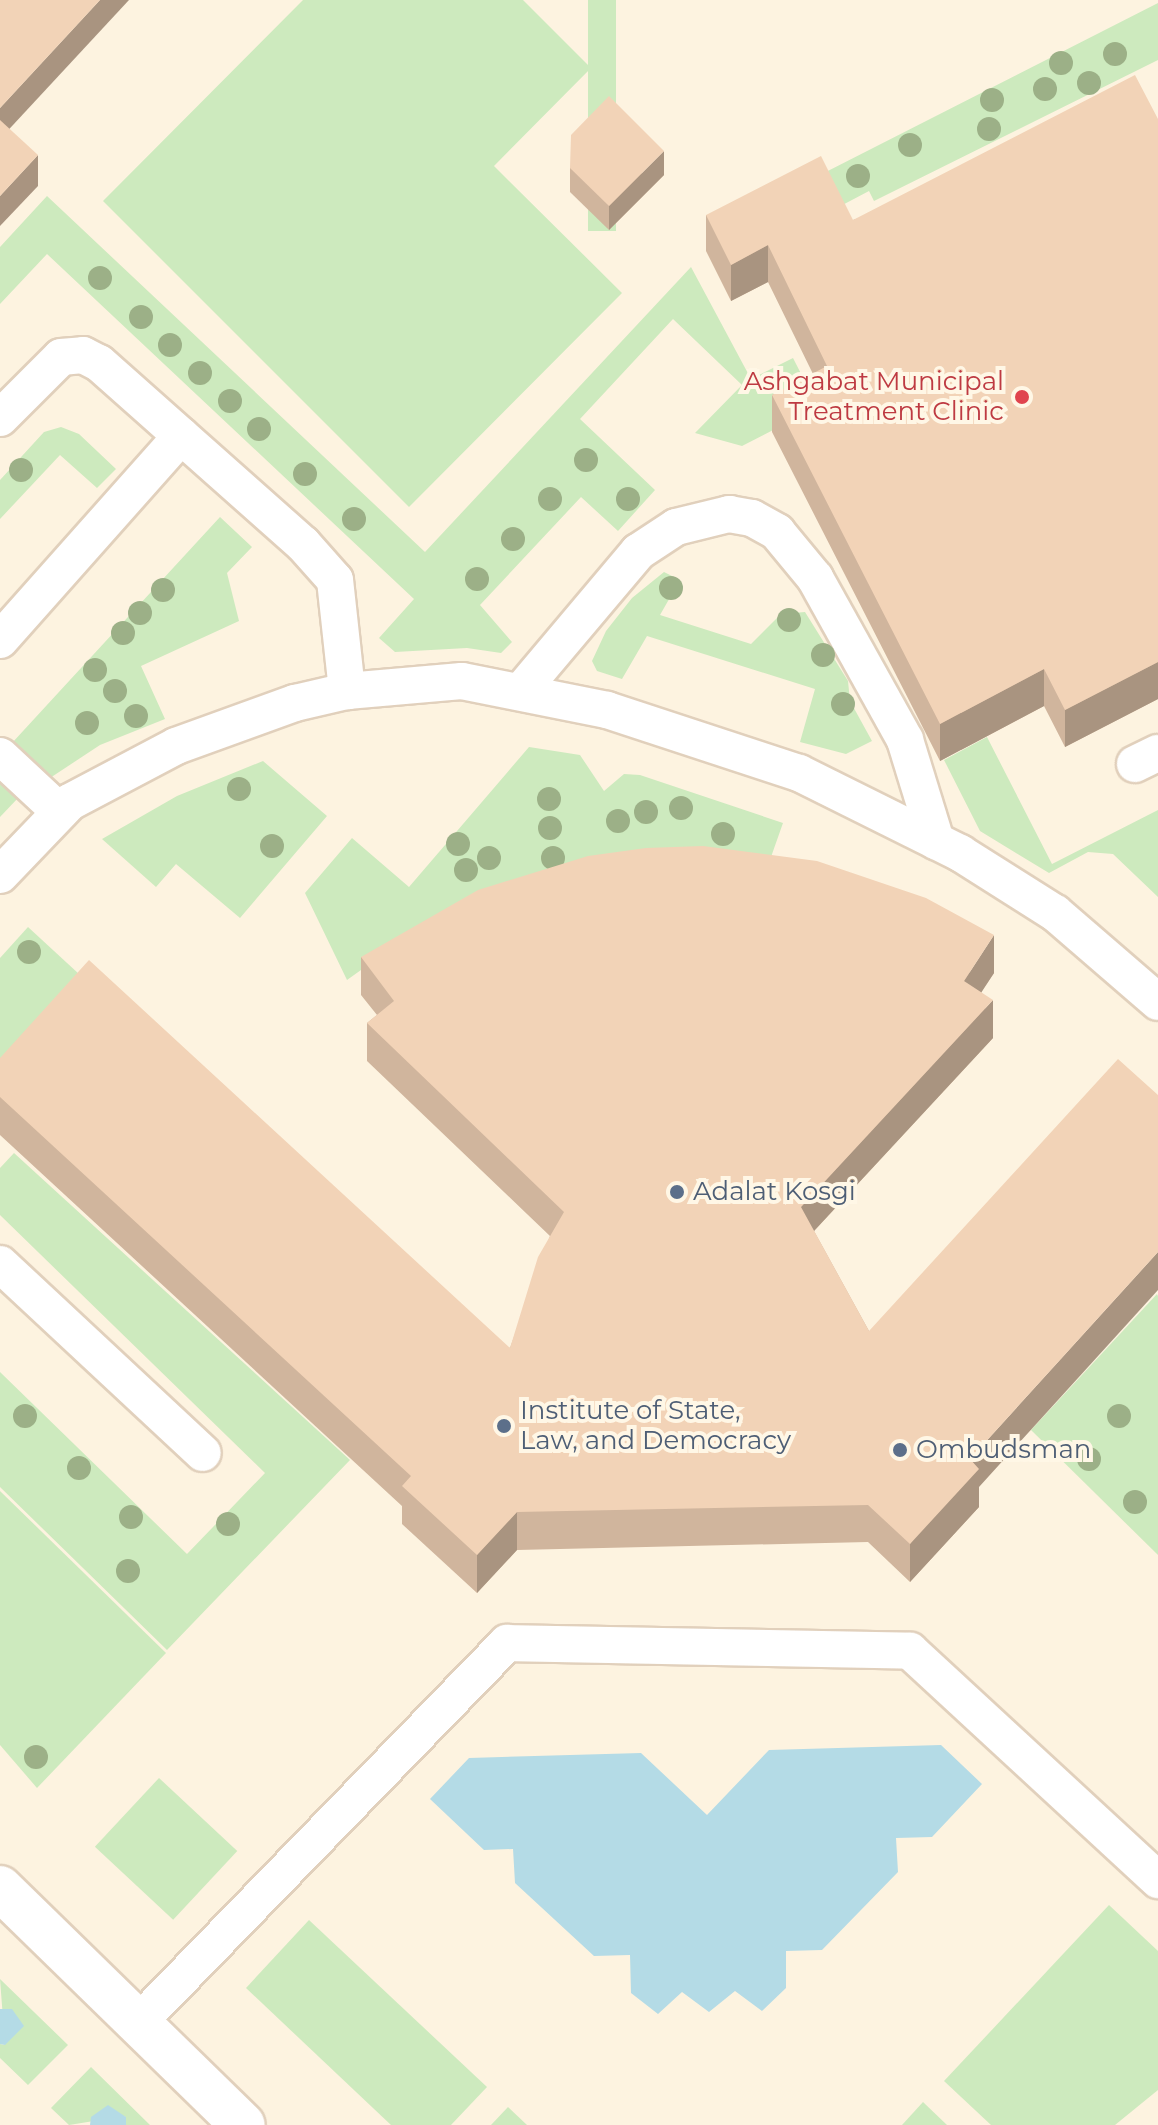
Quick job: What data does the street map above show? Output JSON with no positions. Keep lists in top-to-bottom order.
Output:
{
  "places": [
    "Ashgabat Municipal Treatment Clinic",
    "Adalat Kosgi",
    "Institute of State, Law, and Democracy",
    "Ombudsman"
  ]
}
